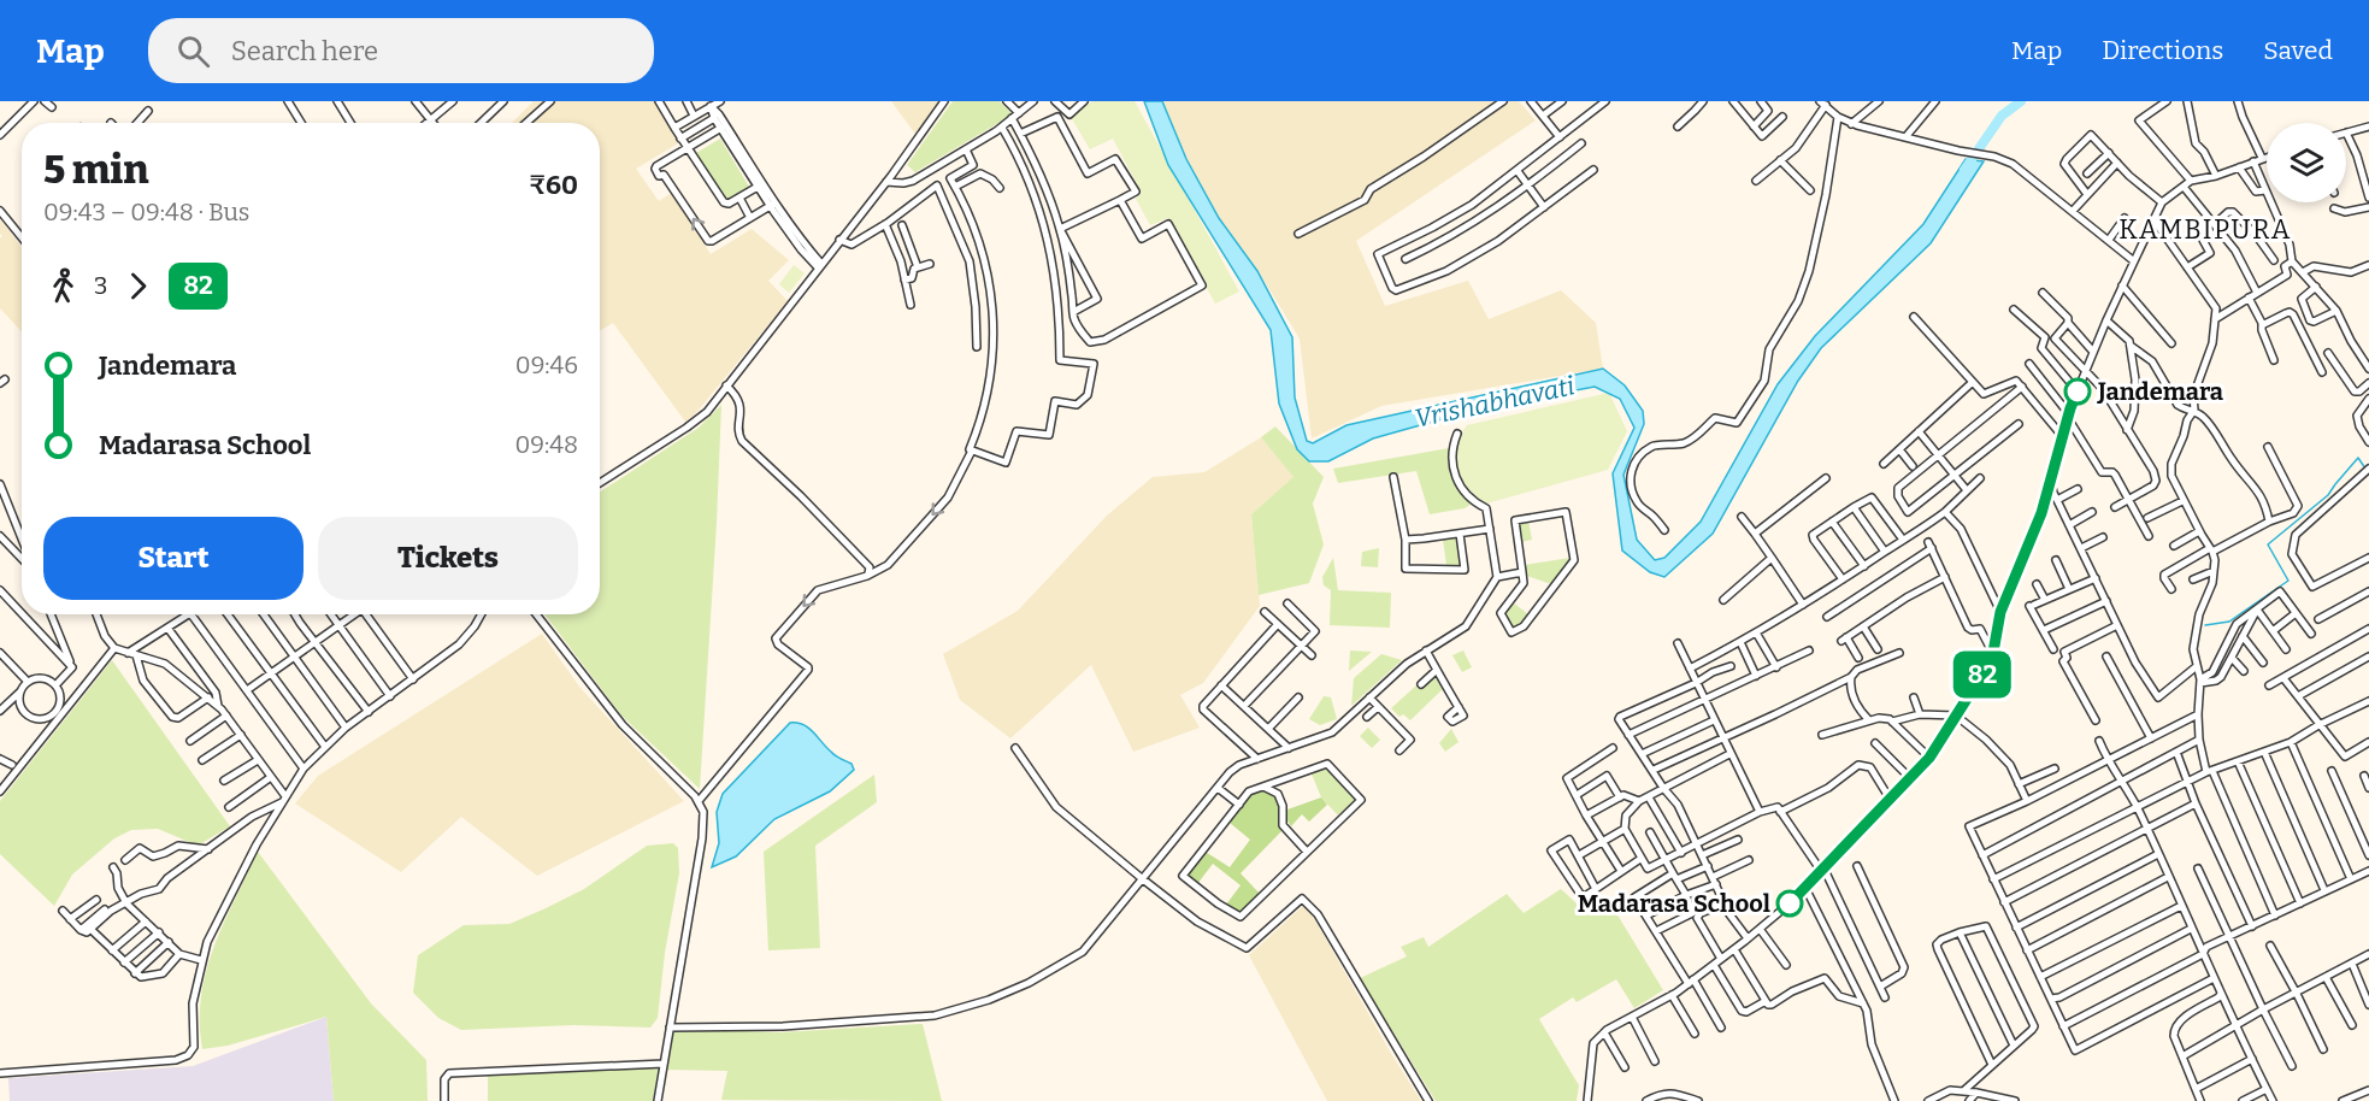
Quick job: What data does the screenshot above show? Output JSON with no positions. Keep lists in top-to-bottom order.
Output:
{
  "districts": ["KAMBIPURA"],
  "water": ["Vrishabhavati"],
  "places": ["Jandemara", "Madarasa School"],
  "lines": ["bus line 82"],
  "page": {
    "header": "Map",
    "search": "Search here",
    "nav": ["Map", "Directions", "Saved"],
    "on_map": "82",
    "heading": ["5 min", "09:43 – 09:48 · Bus", "₹60"],
    "legs": ["3", "82"],
    "list": [
      {
        "name": "Jandemara",
        "value": "09:46"
      },
      {
        "name": "Madarasa School",
        "value": "09:48"
      }
    ],
    "buttons": ["Start", "Tickets"]
  }
}
